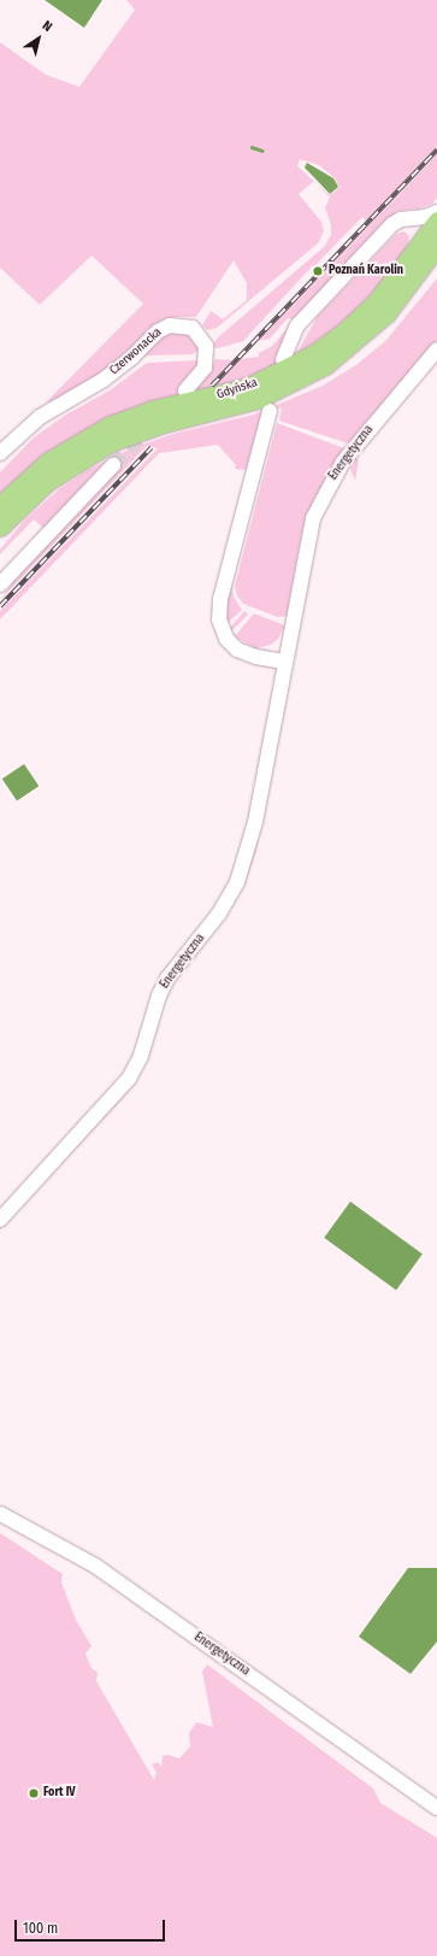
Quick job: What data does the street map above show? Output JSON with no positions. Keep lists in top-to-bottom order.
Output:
{
  "streets": {
    "main road": ["Gdyńska"],
    "street": ["Czerwonacka", "Energetyczna"]
  },
  "places": ["Poznań Karolin", "Fort IV"],
  "scale_bar": "100 m",
  "north": "top right"
}
